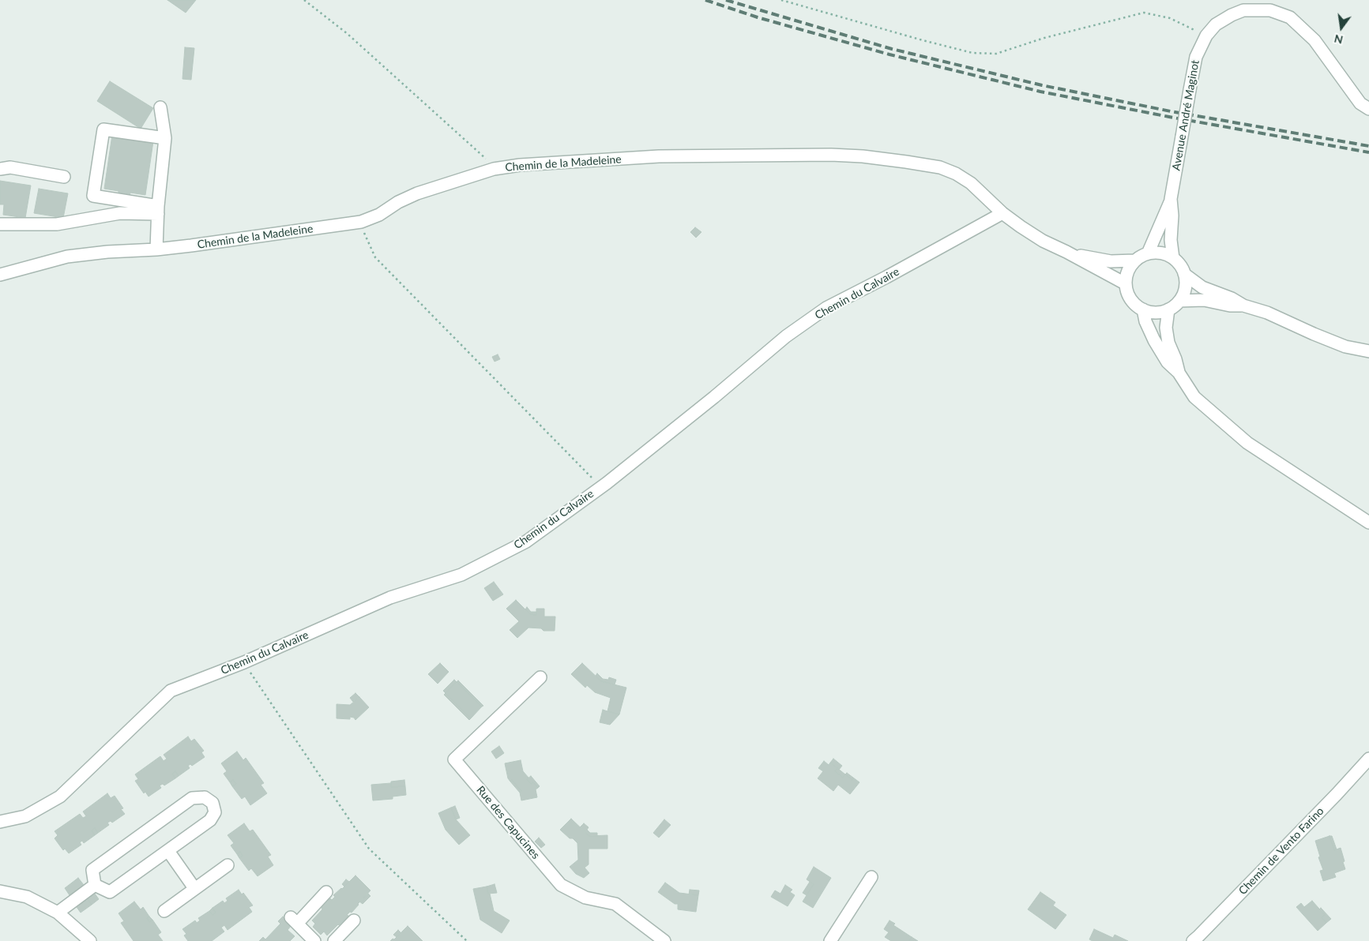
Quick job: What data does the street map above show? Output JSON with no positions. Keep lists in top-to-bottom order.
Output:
{
  "streets": {
    "street": [
      "Avenue André Maginot",
      "Chemin de la Madeleine",
      "Chemin du Calvaire",
      "Rue des Capucines",
      "Chemin de Vento Farino"
    ]
  },
  "crossings": [
    ["Chemin de la Madeleine", "Chemin du Calvaire"]
  ],
  "north": "bottom"
}
